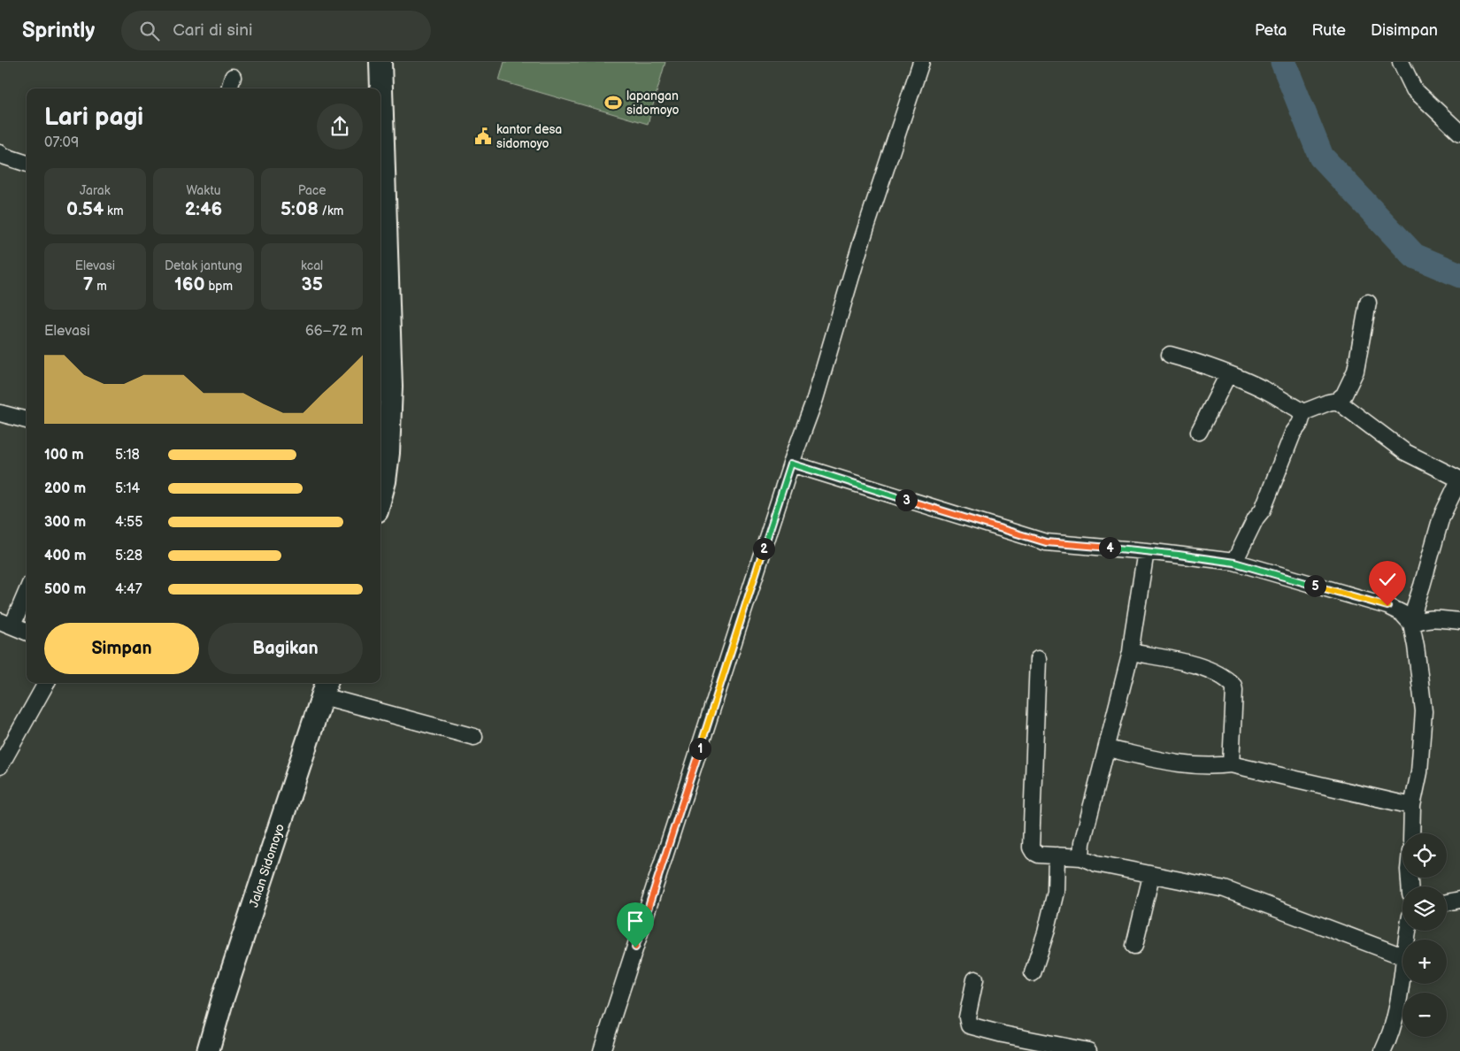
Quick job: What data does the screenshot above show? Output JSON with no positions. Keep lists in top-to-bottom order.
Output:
{
  "streets": {
    "main road": ["Jalan Sidomoyo"]
  },
  "places": {
    "sports": ["lapangan sidomoyo"],
    "public building": ["kantor desa sidomoyo"]
  },
  "page": {
    "header": "Sprintly",
    "search": "Cari di sini",
    "nav": ["Peta", "Rute", "Disimpan"],
    "heading": ["Lari pagi", "07:09"],
    "stats": [
      ["Jarak", "0.54 km"],
      ["Waktu", "2:46"],
      ["Pace", "5:08 /km"],
      ["Elevasi", "7 m"],
      ["Detak jantung", "160 bpm"],
      ["kcal", "35"]
    ],
    "chart": ["Elevasi", "66–72 m"],
    "list": [
      {
        "name": "100 m",
        "note": "5:18"
      },
      {
        "name": "200 m",
        "note": "5:14"
      },
      {
        "name": "300 m",
        "note": "4:55"
      },
      {
        "name": "400 m",
        "note": "5:28"
      },
      {
        "name": "500 m",
        "note": "4:47"
      }
    ],
    "pins": [
      "3",
      "4",
      "2",
      "5",
      "1"
    ],
    "buttons": ["Simpan", "Bagikan"],
    "map_buttons": ["+", "−"]
  }
}
